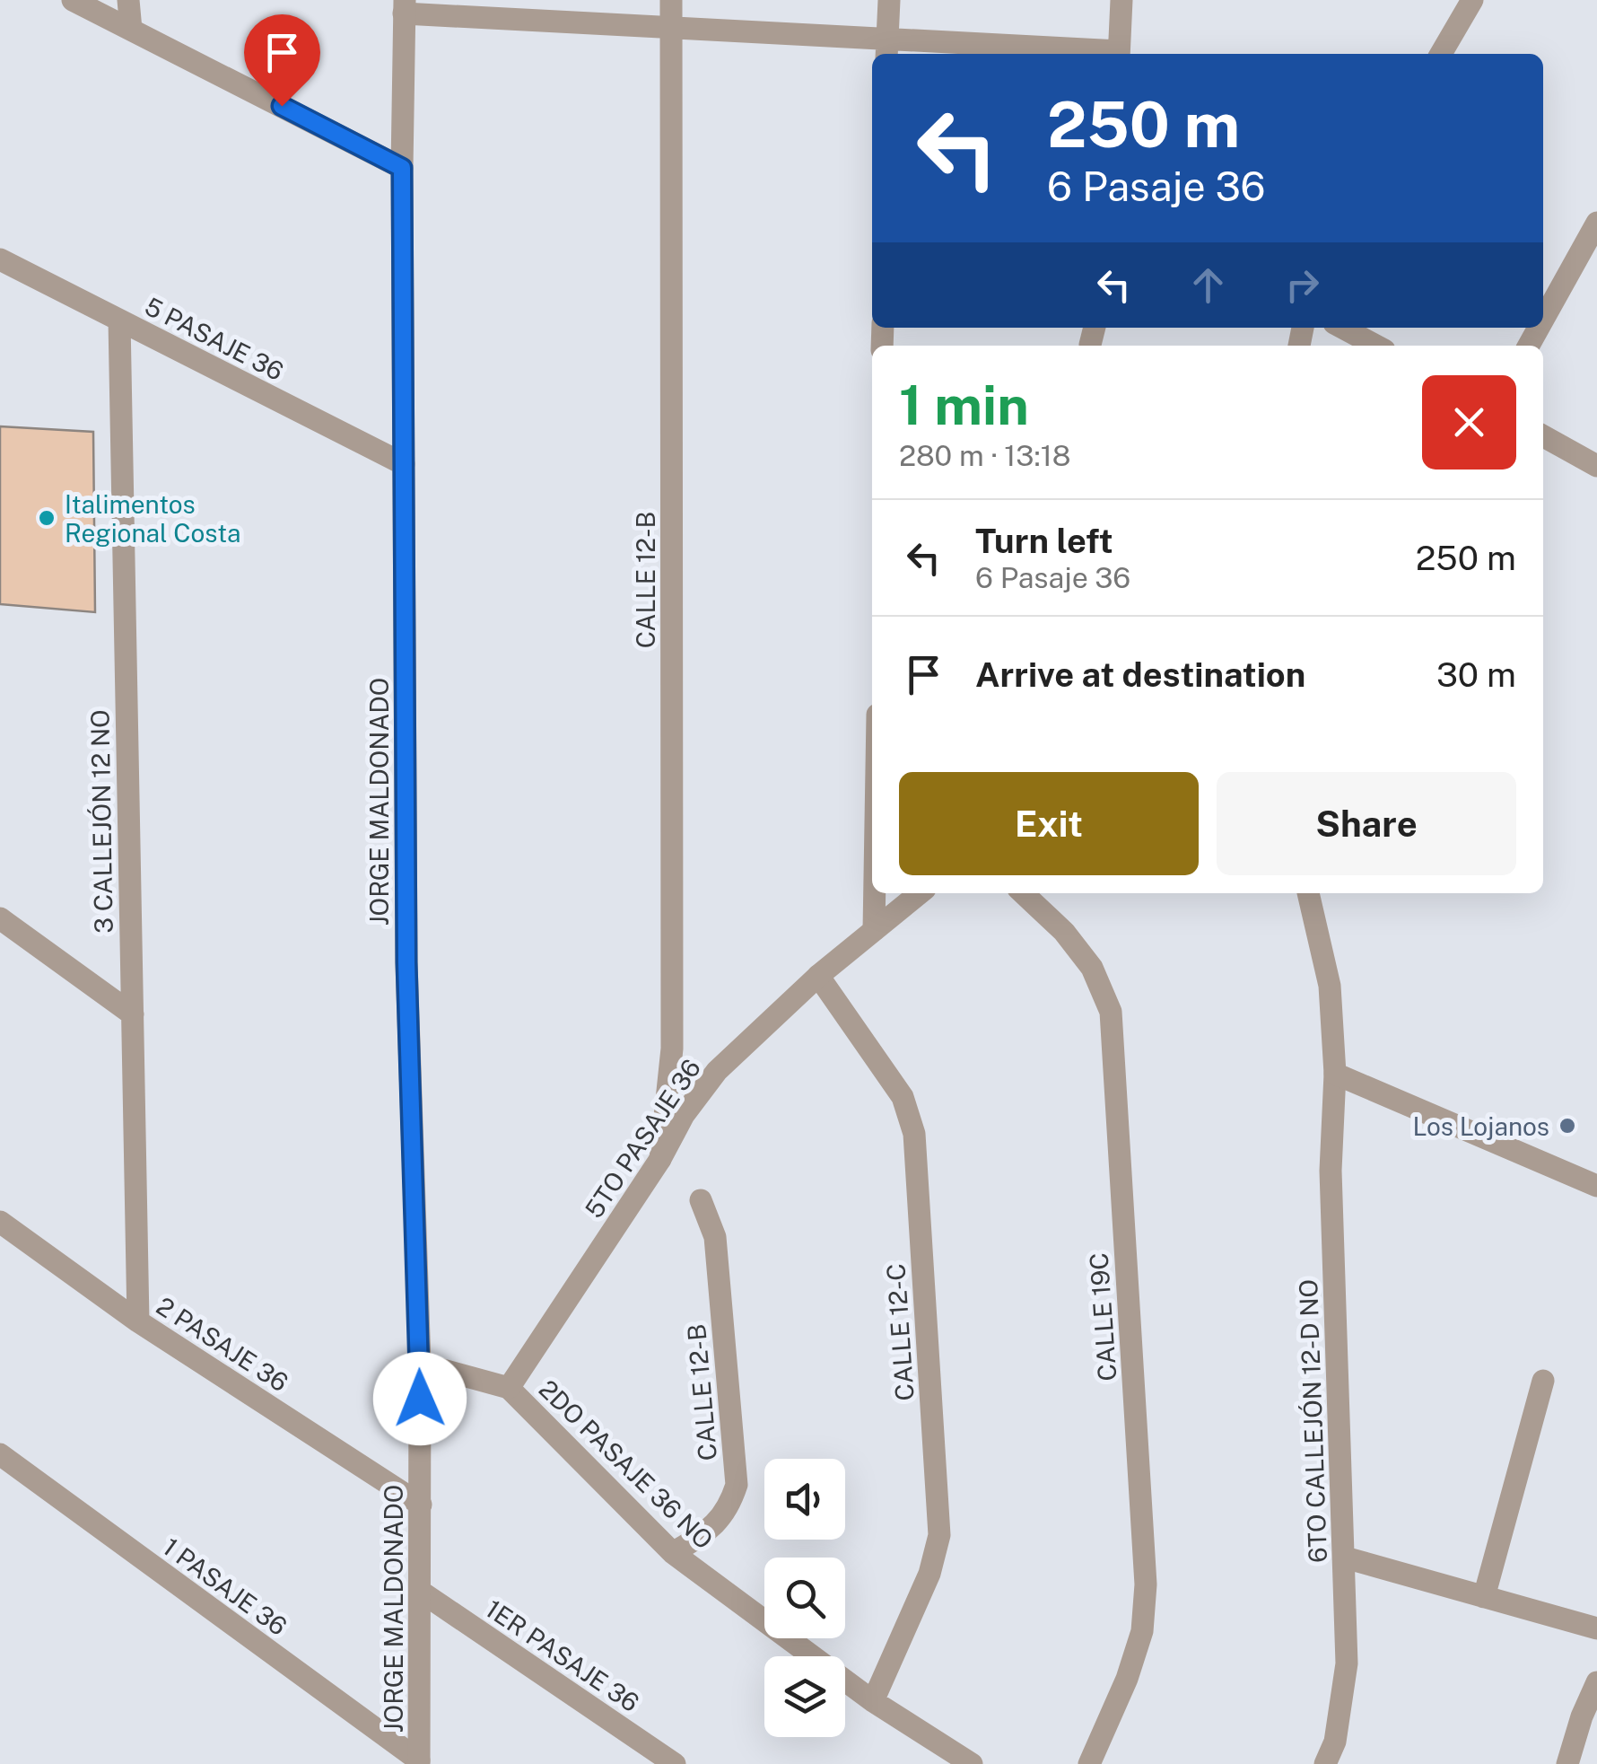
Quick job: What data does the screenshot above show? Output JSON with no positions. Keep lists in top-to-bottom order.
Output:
{
  "streets": {
    "street": [
      "5 PASAJE 36",
      "CALLE 12-B",
      "JORGE MALDONADO",
      "3 CALLEJÓN 12 NO",
      "5TO PASAJE 36",
      "CALLE 19C",
      "CALLE 12-C",
      "2 PASAJE 36",
      "6TO CALLEJÓN 12-D NO",
      "2DO PASAJE 36 NO",
      "1 PASAJE 36",
      "1ER PASAJE 36"
    ]
  },
  "crossings": [
    ["5 PASAJE 36", "JORGE MALDONADO"],
    ["5 PASAJE 36", "3 CALLEJÓN 12 NO"],
    ["CALLE 12-B", "5TO PASAJE 36"],
    ["CALLE 12-B", "2DO PASAJE 36 NO"],
    ["JORGE MALDONADO", "2 PASAJE 36"],
    ["JORGE MALDONADO", "1 PASAJE 36"],
    ["JORGE MALDONADO", "1ER PASAJE 36"],
    ["3 CALLEJÓN 12 NO", "2 PASAJE 36"],
    ["5TO PASAJE 36", "CALLE 12-C"],
    ["5TO PASAJE 36", "2DO PASAJE 36 NO"],
    ["CALLE 12-C", "2DO PASAJE 36 NO"]
  ],
  "places": ["Italimentos Regional Costa", "Los Lojanos"],
  "page": {
    "turn": ["250 m", "6 Pasaje 36"],
    "heading": ["1 min", "280 m · 13:18"],
    "list": [
      {
        "name": "Turn left",
        "note": "6 Pasaje 36",
        "value": "250 m"
      },
      {
        "name": "Arrive at destination",
        "value": "30 m"
      }
    ],
    "buttons": ["Exit", "Share"]
  }
}
